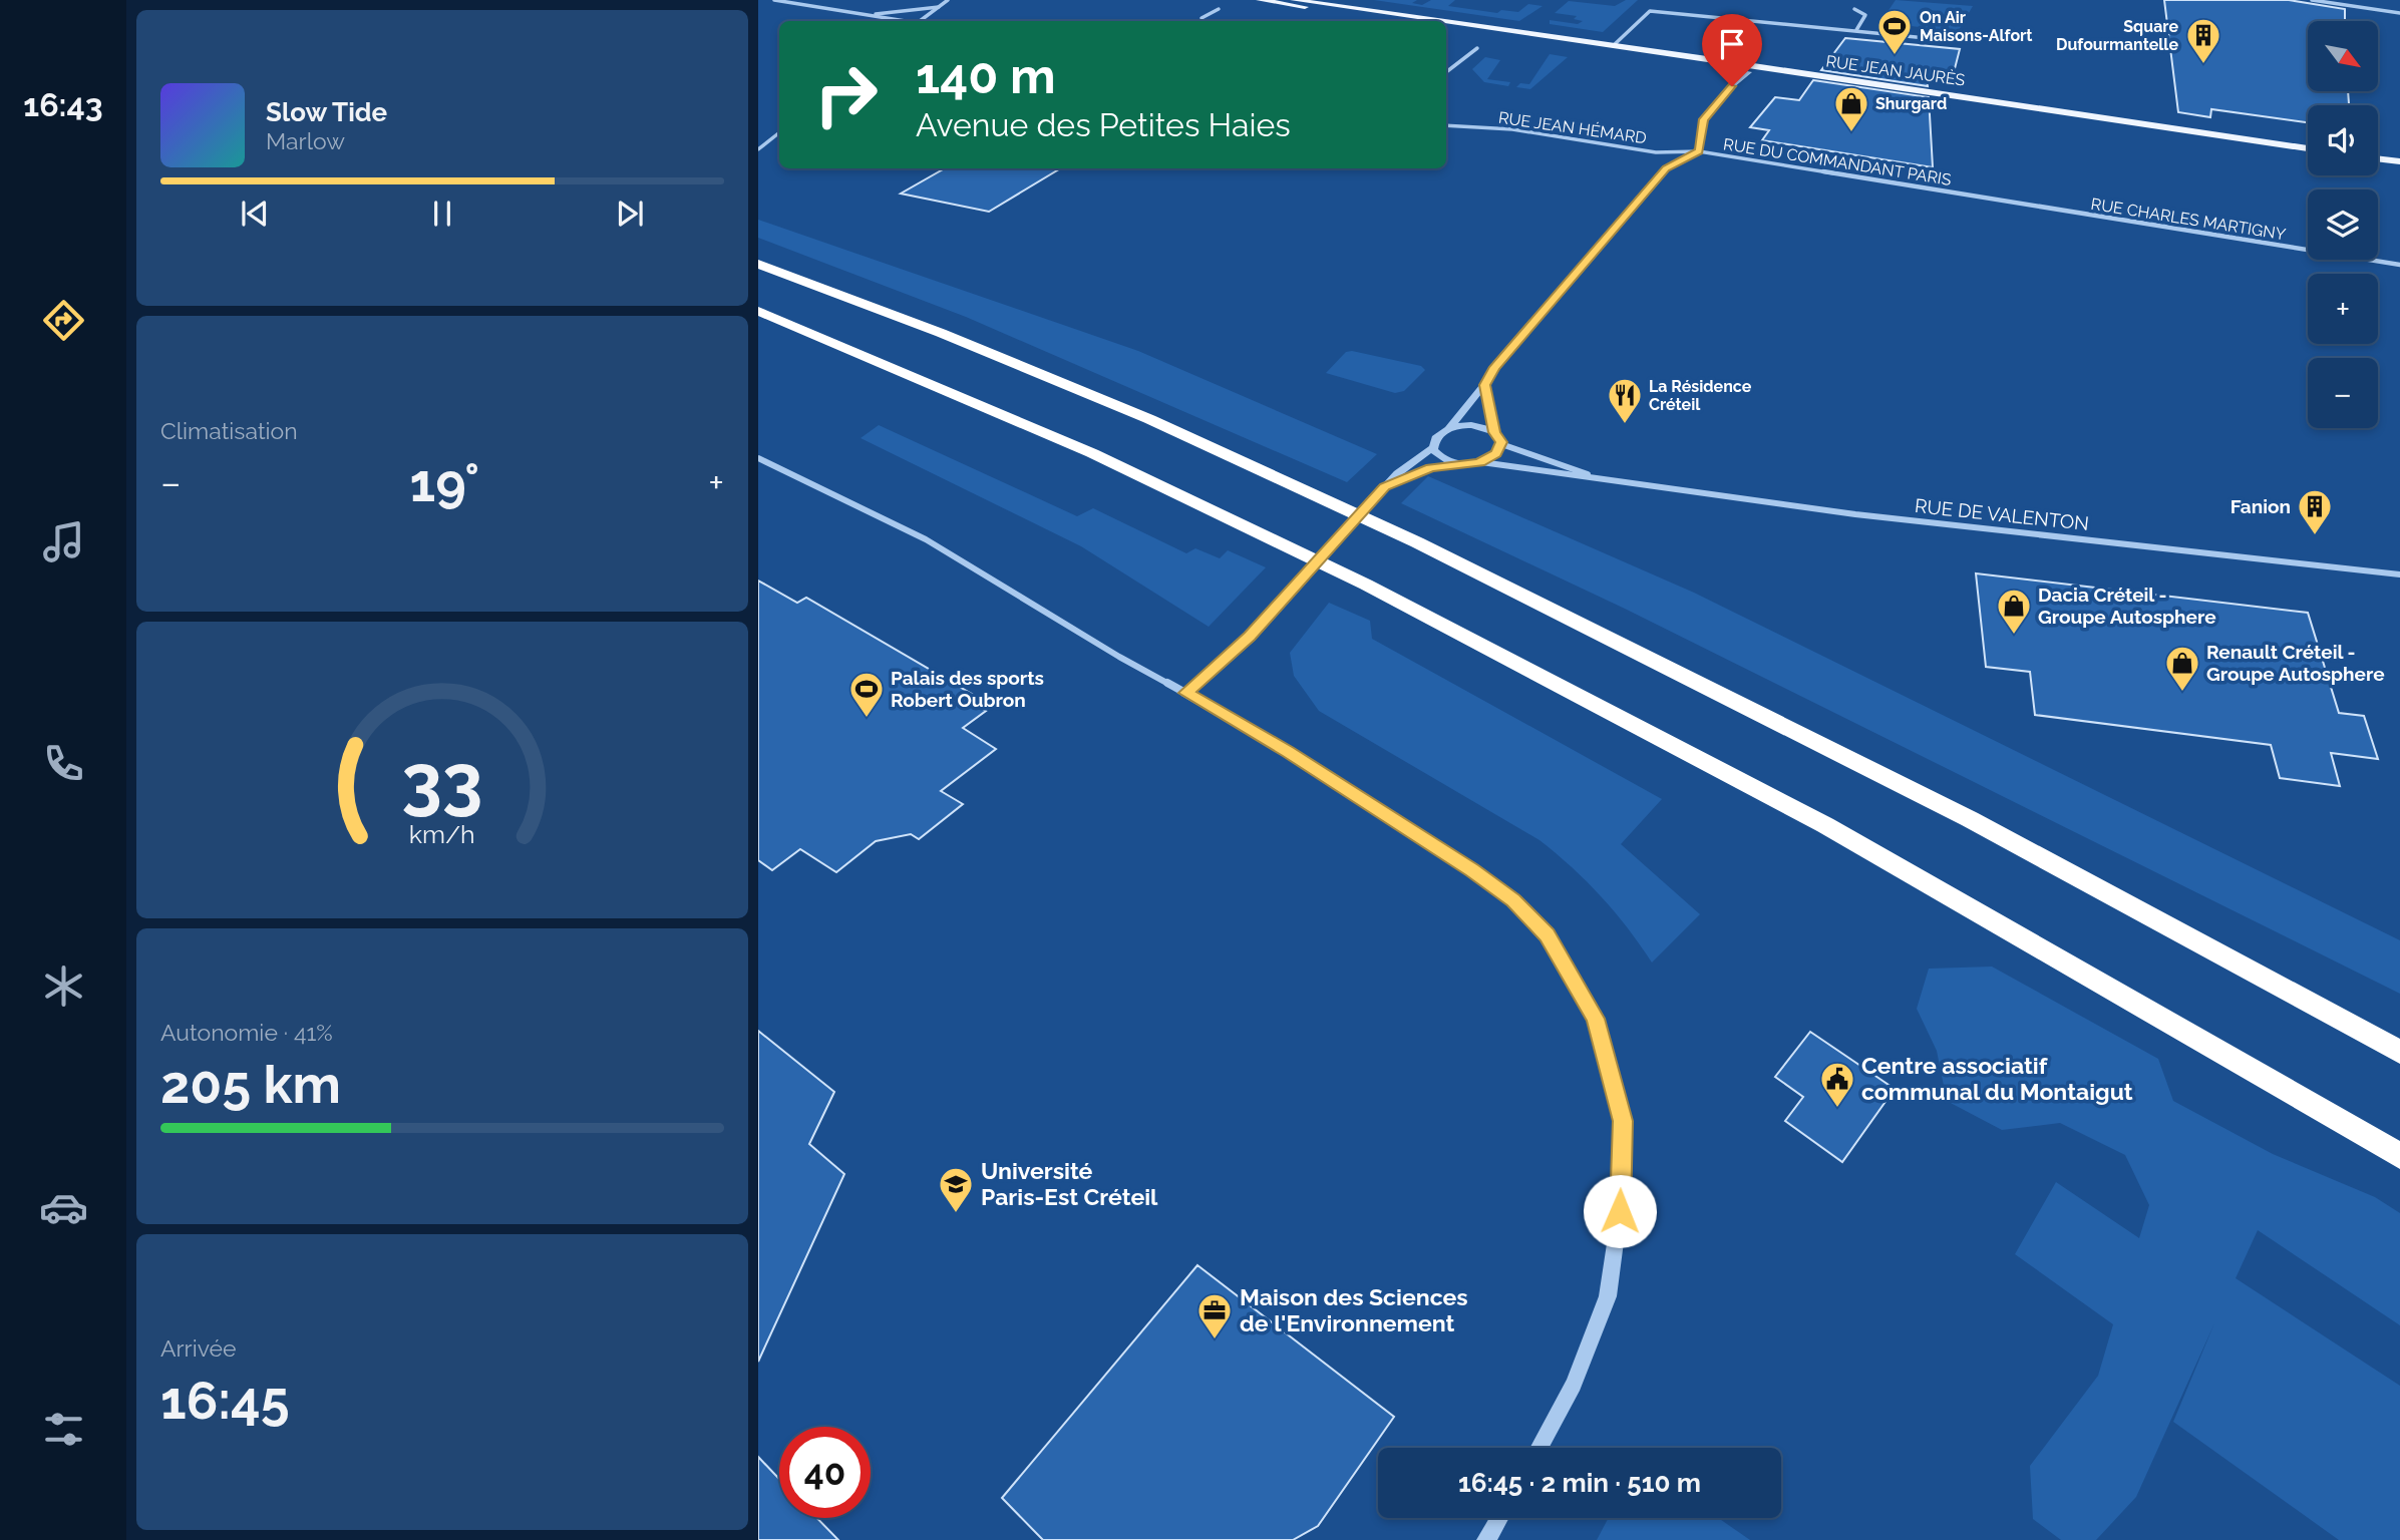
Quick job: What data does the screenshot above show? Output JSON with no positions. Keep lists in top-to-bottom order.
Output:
{
  "streets": {
    "main road": ["RUE JEAN JAURÈS"],
    "street": [
      "RUE JEAN HÉMARD",
      "RUE DU COMMANDANT PARIS",
      "RUE CHARLES MARTIGNY",
      "RUE DE VALENTON"
    ]
  },
  "crossings": [
    ["RUE JEAN HÉMARD", "RUE DU COMMANDANT PARIS"],
    ["RUE DU COMMANDANT PARIS", "RUE CHARLES MARTIGNY"]
  ],
  "places": {
    "sports": ["On Air Maisons-Alfort", "Palais des sports Robert Oubron"],
    "building": ["Square Dufourmantelle", "Fanion"],
    "shop": ["Shurgard", "Dacia Créteil - Groupe Autosphere", "Renault Créteil - Groupe Autosphere"],
    "restaurant": ["La Résidence Créteil"],
    "public building": ["Centre associatif communal du Montaigut"],
    "school or university": ["Université Paris-Est Créteil"],
    "office": ["Maison des Sciences de l'Environnement"]
  },
  "north": "bottom right",
  "page": {
    "tabs": "16:43",
    "map_buttons": ["+", "−"],
    "turn": ["140 m", "Avenue des Petites Haies"],
    "song": ["Slow Tide", "Marlow"],
    "tile": [
      "Climatisation",
      ["Autonomie · 41%", "205 km"],
      ["Arrivée", "16:45"]
    ],
    "heat": ["−", "19°", "+"],
    "limit": "40",
    "trip": "16:45 · 2 min · 510 m",
    "gauge": ["33", "km/h"]
  }
}
